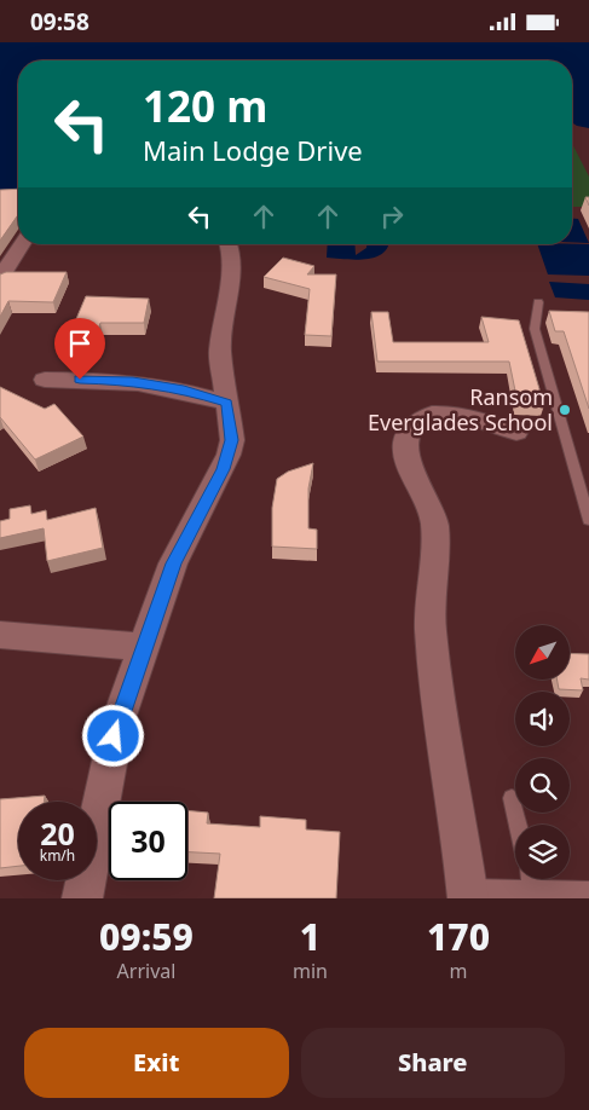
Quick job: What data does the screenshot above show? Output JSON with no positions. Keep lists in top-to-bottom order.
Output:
{
  "places": ["Ransom Everglades School"],
  "north": "bottom left",
  "page": {
    "status": "09:58",
    "turn": ["120 m", "Main Lodge Drive"],
    "speed": "20 km/h",
    "limit": "30",
    "eta": [
      "09:59",
      "Arrival",
      "1",
      "min",
      "170",
      "m"
    ],
    "buttons": ["Exit", "Share"]
  }
}
